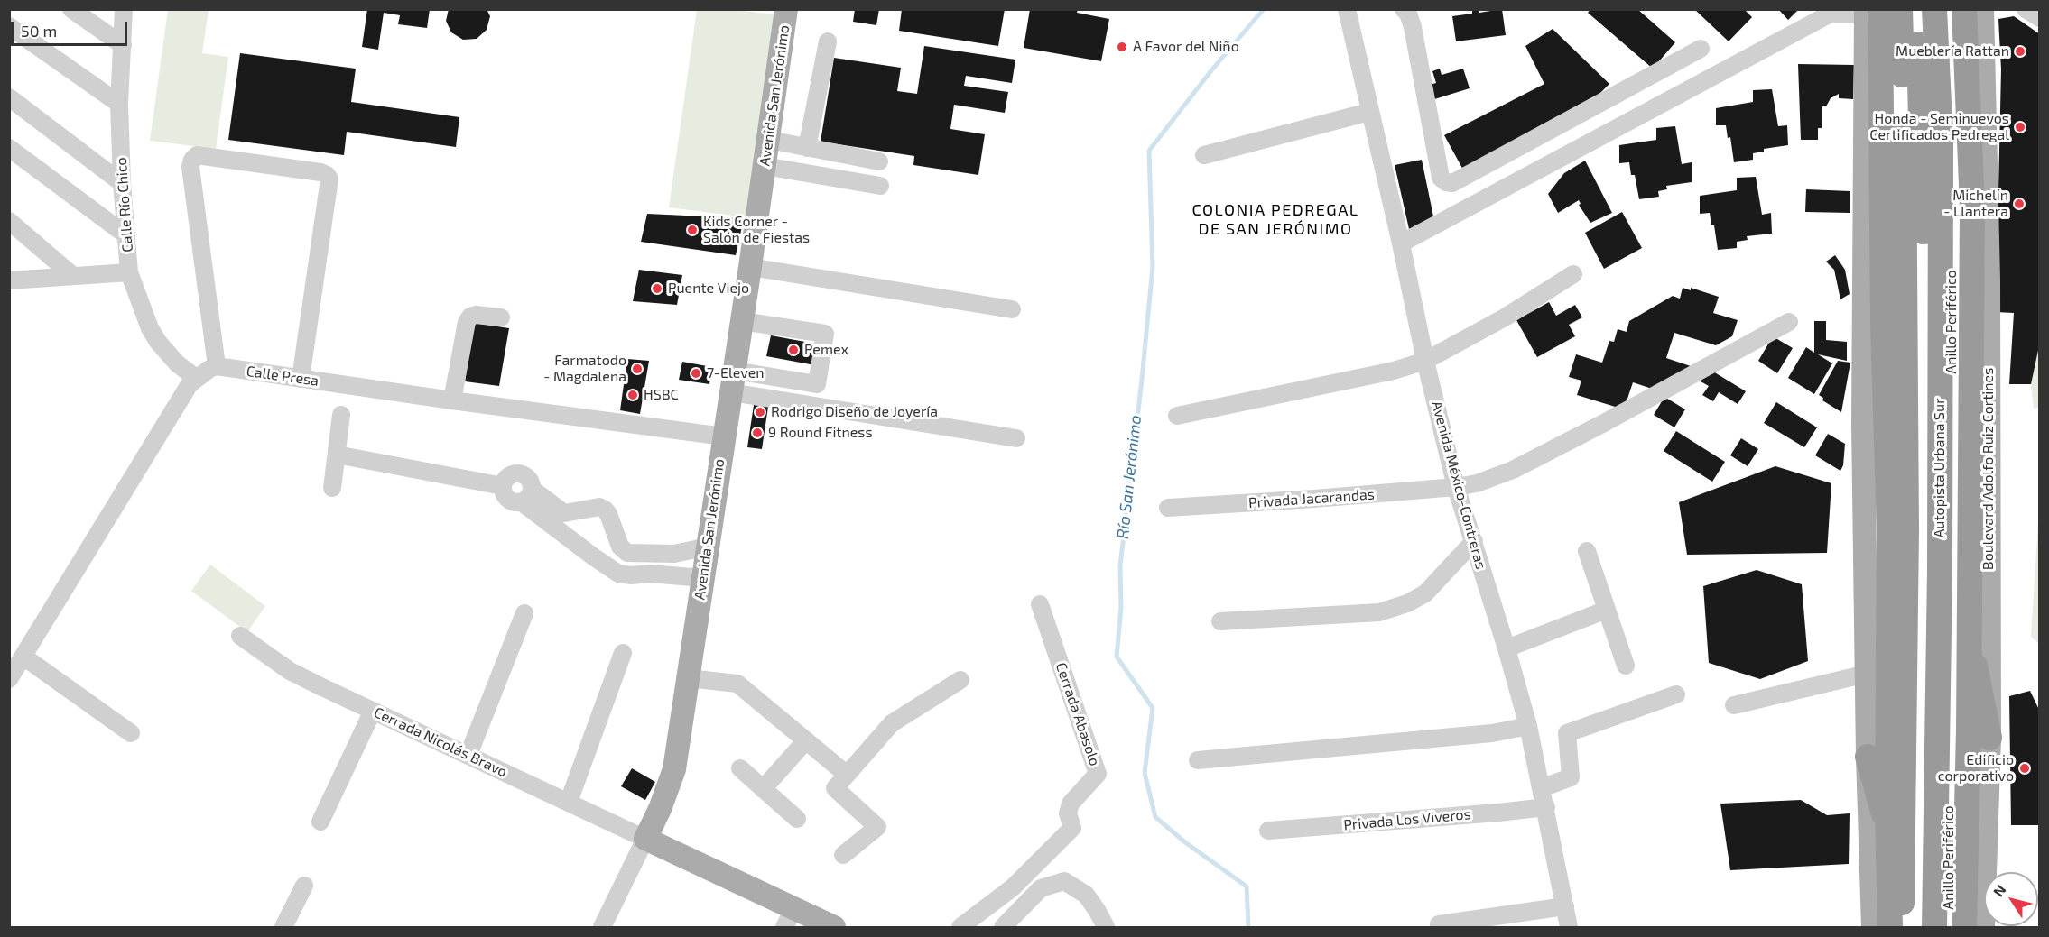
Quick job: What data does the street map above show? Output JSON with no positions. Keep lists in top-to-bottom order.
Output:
{
  "streets": {
    "highway": ["Anillo Periférico", "Autopista Urbana Sur"],
    "main road": ["Avenida San Jerónimo", "Boulevard Adolfo Ruiz Cortines"],
    "street": [
      "Calle Río Chico",
      "Calle Presa",
      "Avenida México-Contreras",
      "Privada Jacarandas",
      "Cerrada Abasolo",
      "Cerrada Nicolás Bravo",
      "Privada Los Viveros"
    ]
  },
  "crossings": [
    ["Avenida San Jerónimo", "Calle Presa"],
    ["Avenida San Jerónimo", "Cerrada Nicolás Bravo"],
    ["Avenida México-Contreras", "Privada Jacarandas"],
    ["Avenida México-Contreras", "Privada Los Viveros"]
  ],
  "districts": ["COLONIA PEDREGAL DE SAN JERÓNIMO"],
  "water": ["Río San Jerónimo"],
  "places": [
    "A Favor del Niño",
    "Mueblería Rattan",
    "Honda - Seminuevos Certificados Pedregal",
    "Michelin - Llantera",
    "Kids Corner - Salón de Fiestas",
    "Puente Viejo",
    "Pemex",
    "Farmatodo - Magdalena",
    "7-Eleven",
    "HSBC",
    "Rodrigo Diseño de Joyería",
    "9 Round Fitness",
    "Edificio corporativo"
  ],
  "scale_bar": "50 m",
  "north": "top left"
}
